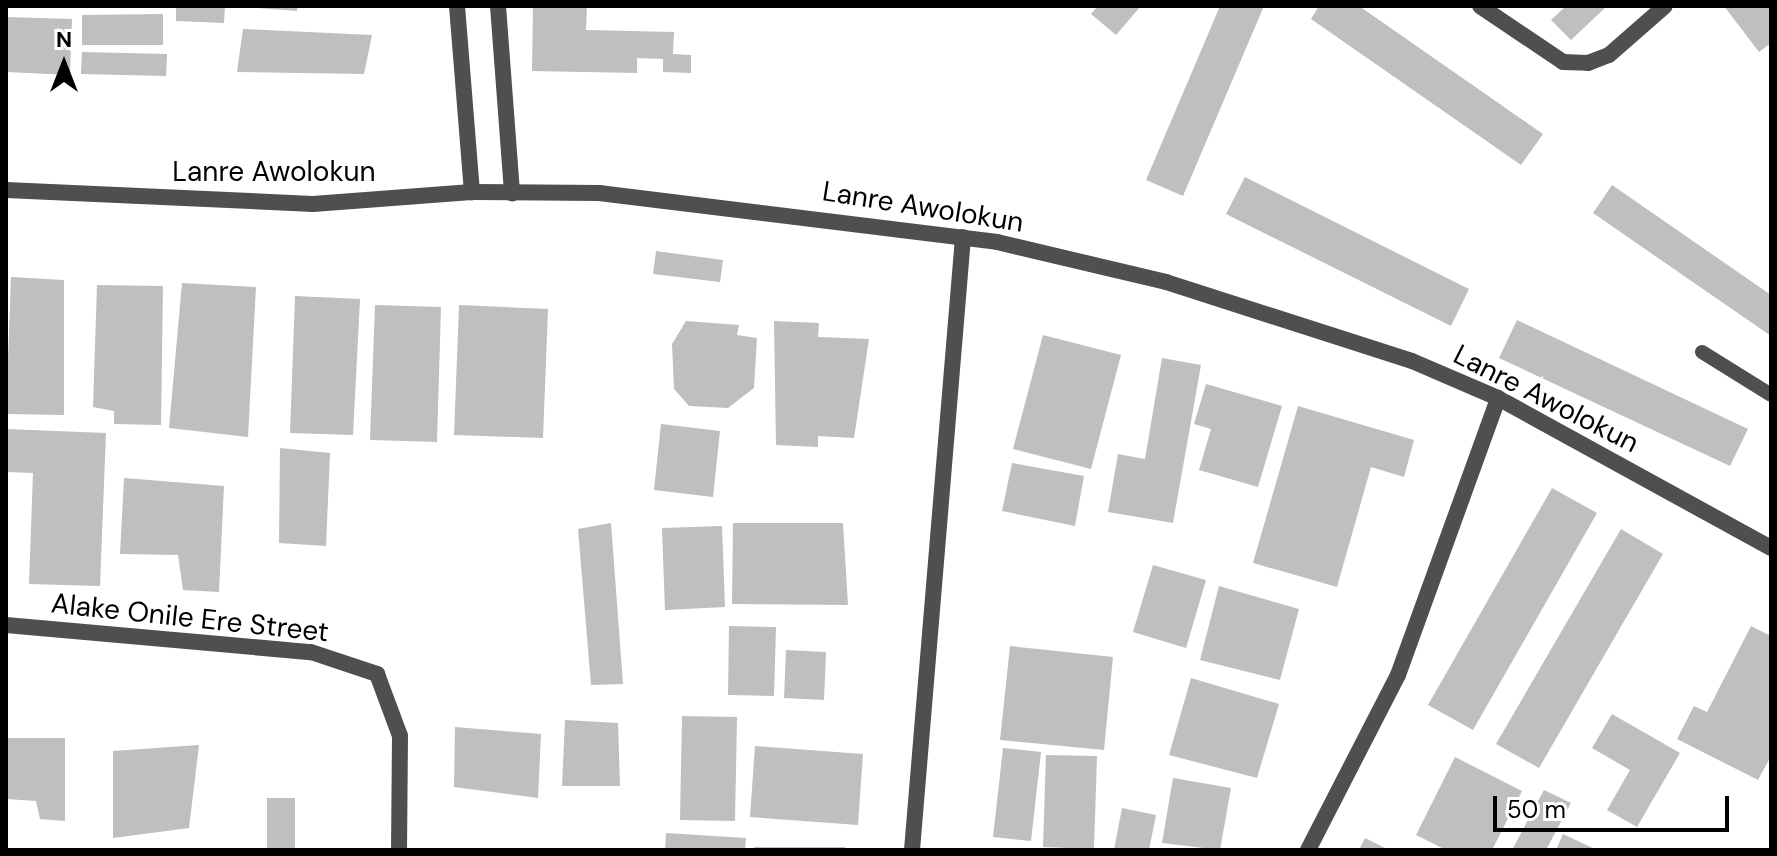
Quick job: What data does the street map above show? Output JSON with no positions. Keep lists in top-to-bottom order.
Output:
{
  "streets": {
    "street": ["Lanre Awolokun", "Alake Onile Ere Street"]
  },
  "scale_bar": "50 m",
  "north": "top"
}
